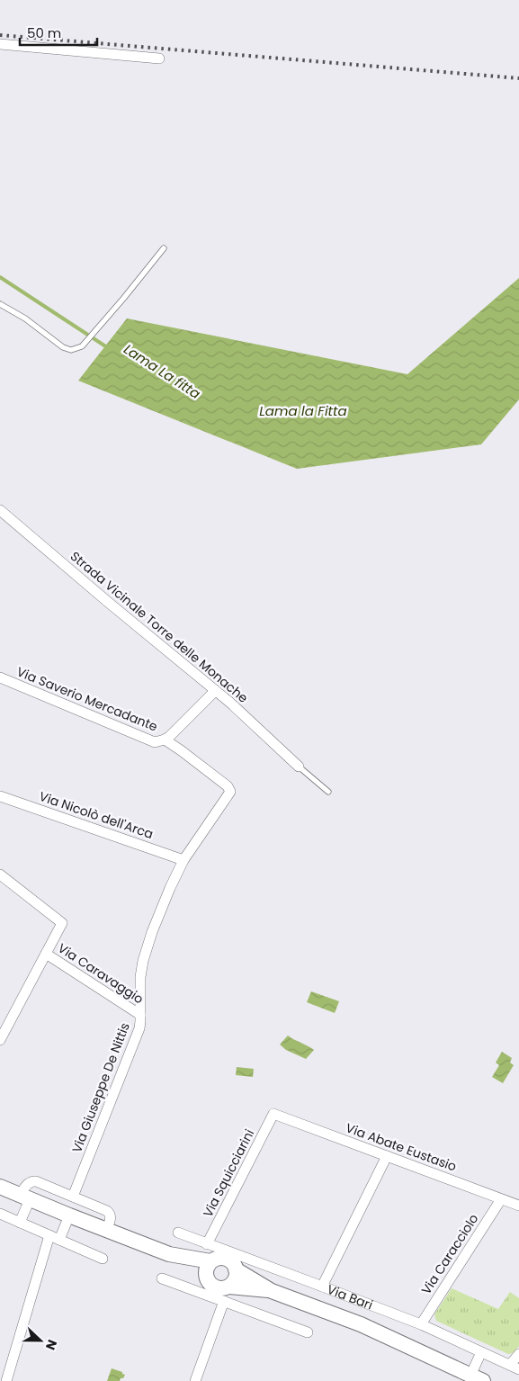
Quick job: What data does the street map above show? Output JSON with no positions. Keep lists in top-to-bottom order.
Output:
{
  "streets": {
    "main road": ["Via Bari"],
    "street": [
      "Strada Vicinale Torre delle Monache",
      "Via Saverio Mercadante",
      "Via Nicolò dell'Arca",
      "Via Caravaggio",
      "Via Giuseppe De Nittis",
      "Via Abate Eustasio",
      "Via Squicciarini",
      "Via Caracciolo"
    ]
  },
  "crossings": [
    ["Strada Vicinale Torre delle Monache", "Via Saverio Mercadante"],
    ["Via Saverio Mercadante", "Via Nicolò dell'Arca"],
    ["Via Saverio Mercadante", "Via Giuseppe De Nittis"],
    ["Via Nicolò dell'Arca", "Via Giuseppe De Nittis"],
    ["Via Caravaggio", "Via Giuseppe De Nittis"],
    ["Via Abate Eustasio", "Via Squicciarini"],
    ["Via Abate Eustasio", "Via Caracciolo"],
    ["Via Squicciarini", "Via Bari"],
    ["Via Caracciolo", "Via Bari"]
  ],
  "water": ["Lama La fitta", "Lama la Fitta"],
  "scale_bar": "50 m",
  "north": "right"
}
